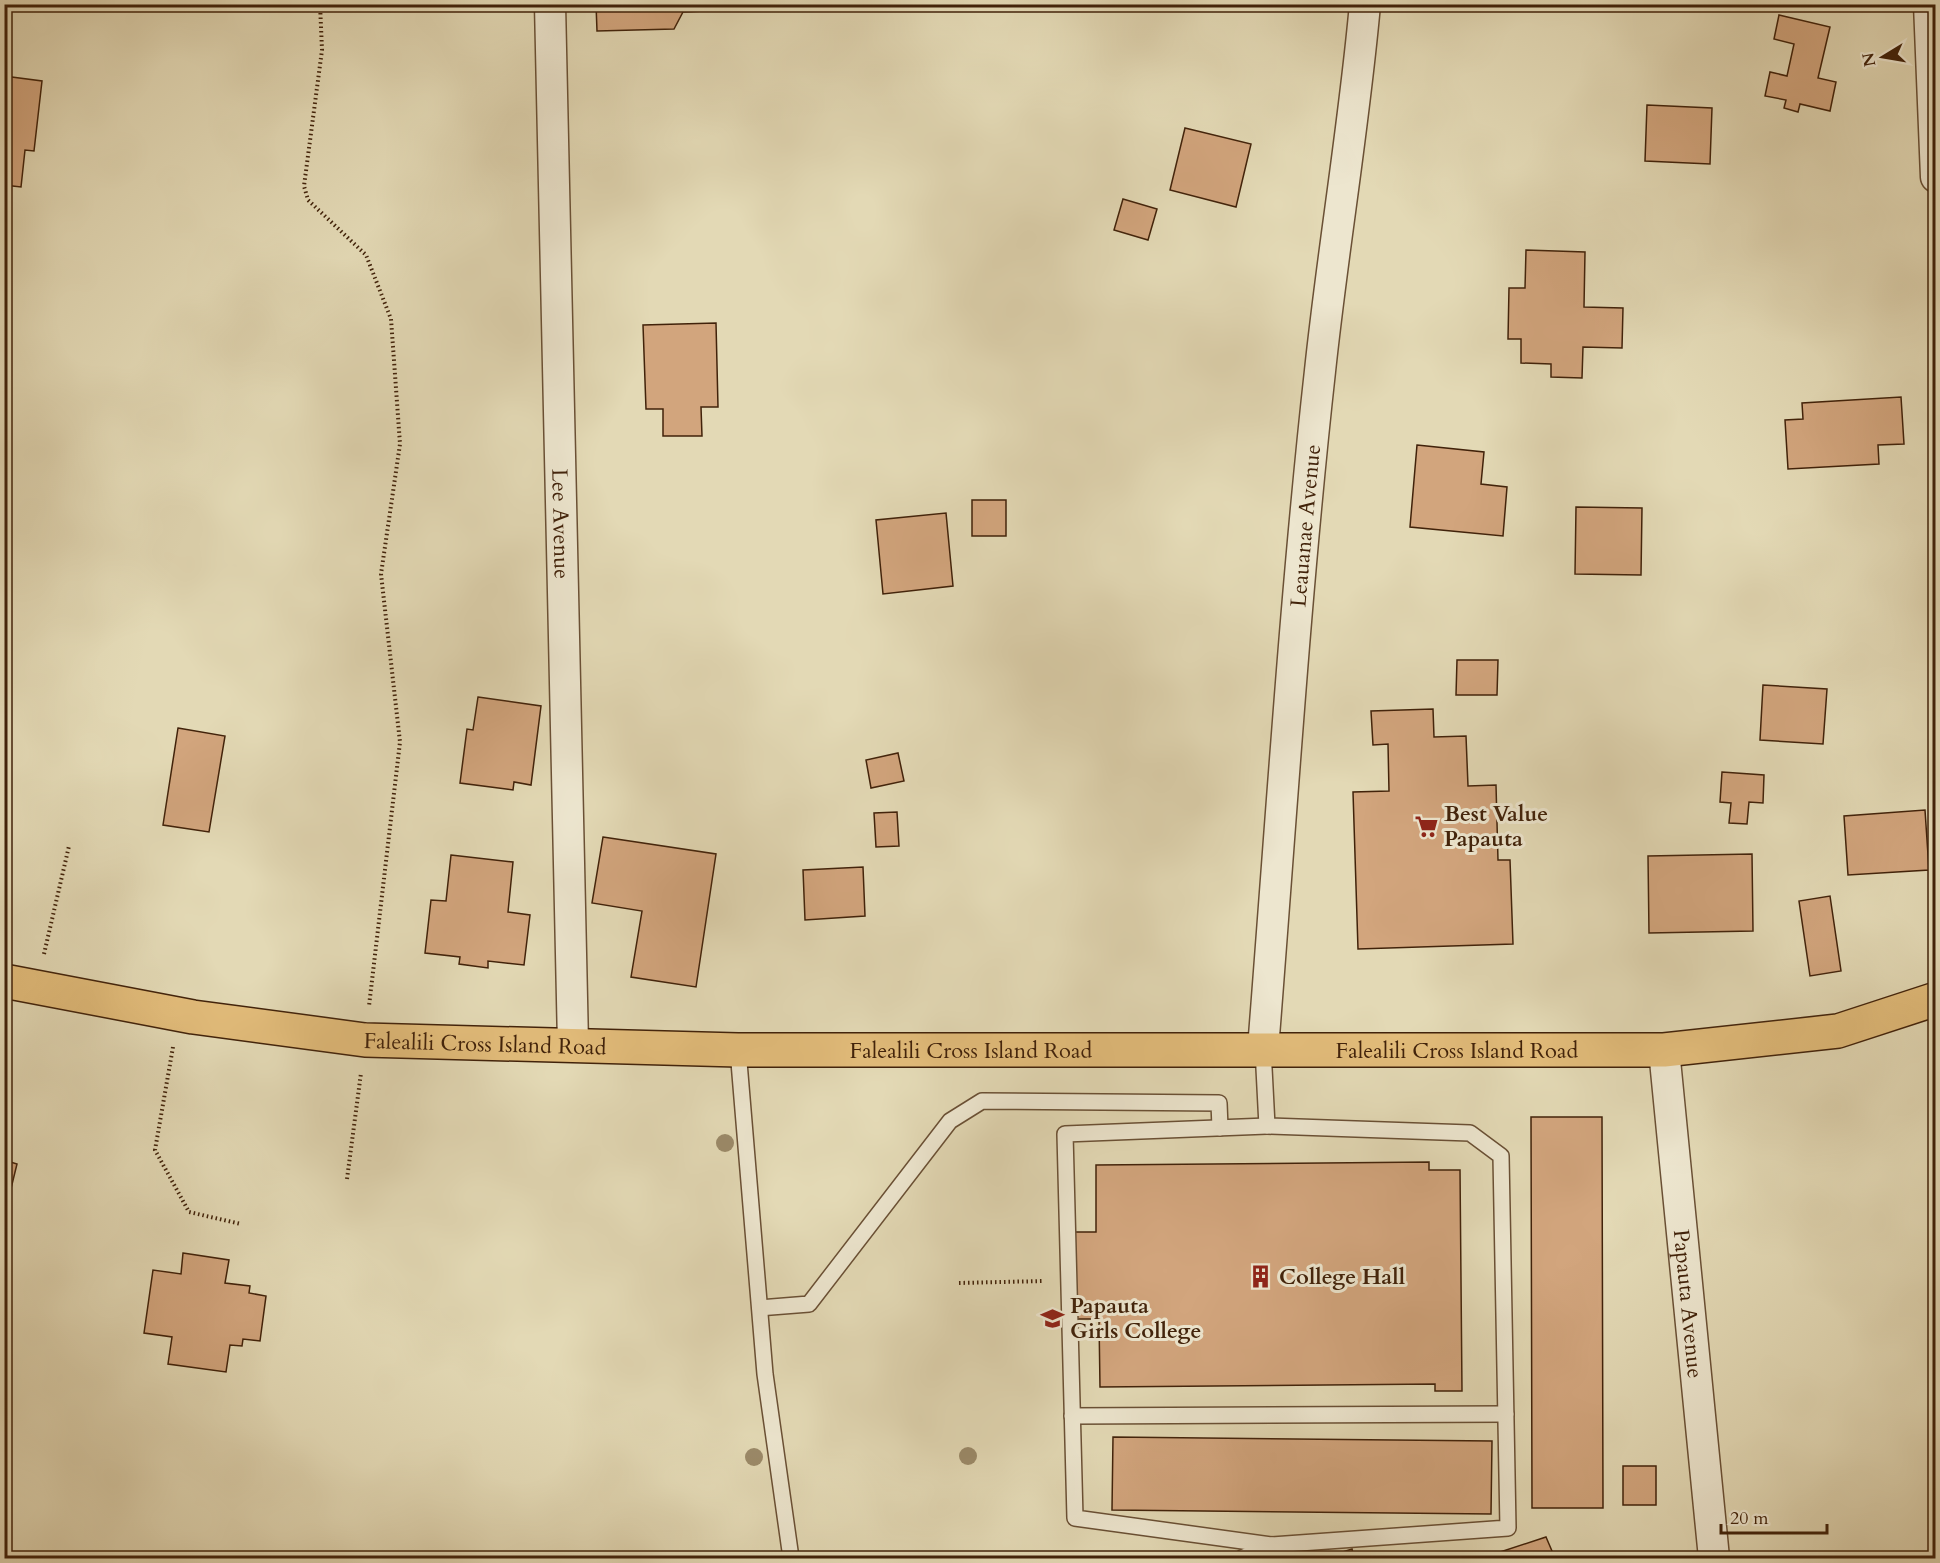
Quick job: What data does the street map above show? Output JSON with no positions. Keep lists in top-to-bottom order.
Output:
{
  "streets": {
    "main road": ["Falealili Cross Island Road"],
    "street": ["Lee Avenue", "Leauanae Avenue", "Papauta Avenue"]
  },
  "crossings": [
    ["Lee Avenue", "Falealili Cross Island Road"],
    ["Leauanae Avenue", "Falealili Cross Island Road"],
    ["Falealili Cross Island Road", "Papauta Avenue"]
  ],
  "places": {
    "supermarket": ["Best Value Papauta"],
    "building": ["College Hall"],
    "school or university": ["Papauta Girls College"]
  },
  "scale_bar": "20 m",
  "north": "left"
}
